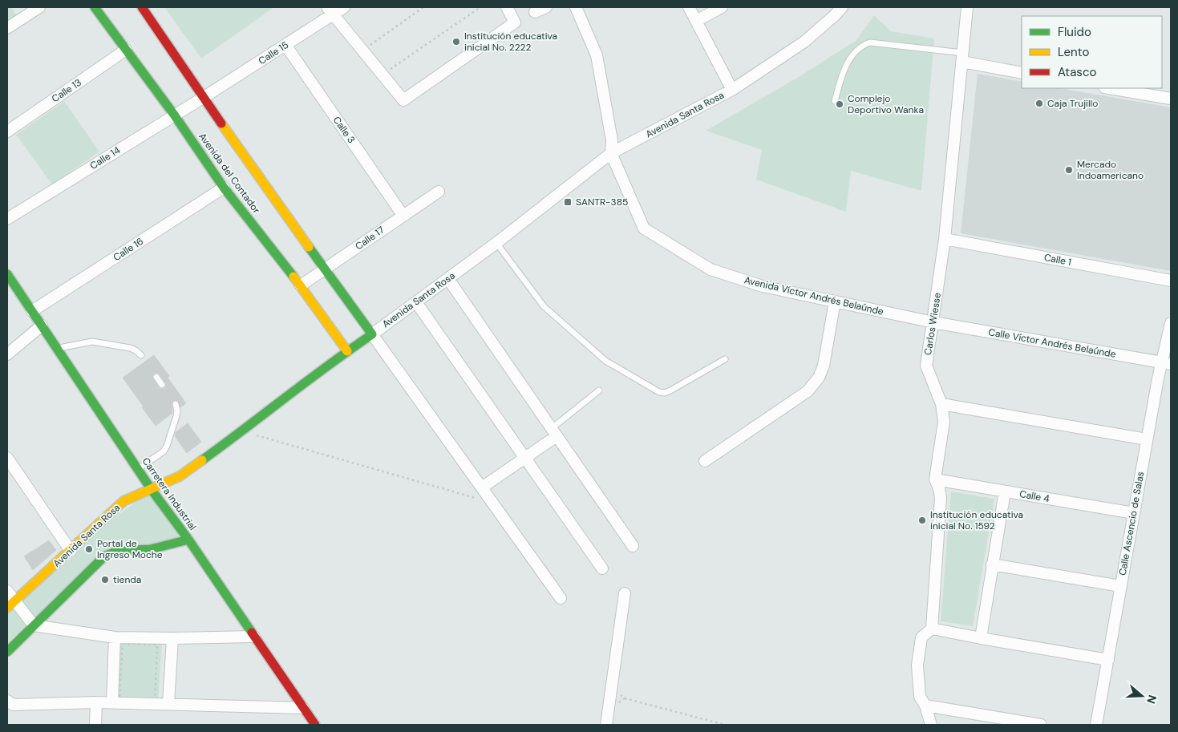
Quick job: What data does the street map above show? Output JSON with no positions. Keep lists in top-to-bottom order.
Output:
{
  "streets": {
    "main road": ["Avenida Santa Rosa", "Avenida del Contador", "Carretera Industrial"],
    "street": [
      "Calle 15",
      "Calle 13",
      "Calle 3",
      "Calle 14",
      "Calle 17",
      "Calle 16",
      "Calle 1",
      "Avenida Víctor Andrés Belaúnde",
      "Carlos Wiesse",
      "Calle Víctor Andrés Belaúnde",
      "Calle 4",
      "Calle Ascencio de Salas"
    ]
  },
  "crossings": [
    ["Calle 15", "Calle 3"],
    ["Calle 15", "Calle 14"],
    ["Calle 13", "Avenida del Contador"],
    ["Avenida Santa Rosa", "Avenida del Contador"],
    ["Avenida Santa Rosa", "Avenida Víctor Andrés Belaúnde"],
    ["Avenida Santa Rosa", "Carretera Industrial"],
    ["Calle 3", "Calle 17"],
    ["Calle 14", "Avenida del Contador"],
    ["Avenida del Contador", "Calle 17"],
    ["Avenida del Contador", "Calle 16"],
    ["Calle 16", "Carretera Industrial"],
    ["Calle 1", "Carlos Wiesse"],
    ["Avenida Víctor Andrés Belaúnde", "Carlos Wiesse"],
    ["Avenida Víctor Andrés Belaúnde", "Calle Víctor Andrés Belaúnde"],
    ["Carlos Wiesse", "Calle Víctor Andrés Belaúnde"],
    ["Carlos Wiesse", "Calle 4"],
    ["Calle Víctor Andrés Belaúnde", "Calle Ascencio de Salas"],
    ["Calle 4", "Calle Ascencio de Salas"]
  ],
  "places": {
    "other": [
      "Institución educativa inicial No. 2222",
      "Caja Trujillo",
      "Complejo Deportivo Wanka",
      "Mercado Indoamericano",
      "Institución educativa inicial No. 1592",
      "Portal de Ingreso Moche",
      "tienda"
    ],
    "transit": ["SANTR-385"]
  },
  "legend": ["Fluido", "Lento", "Atasco"],
  "north": "right"
}
